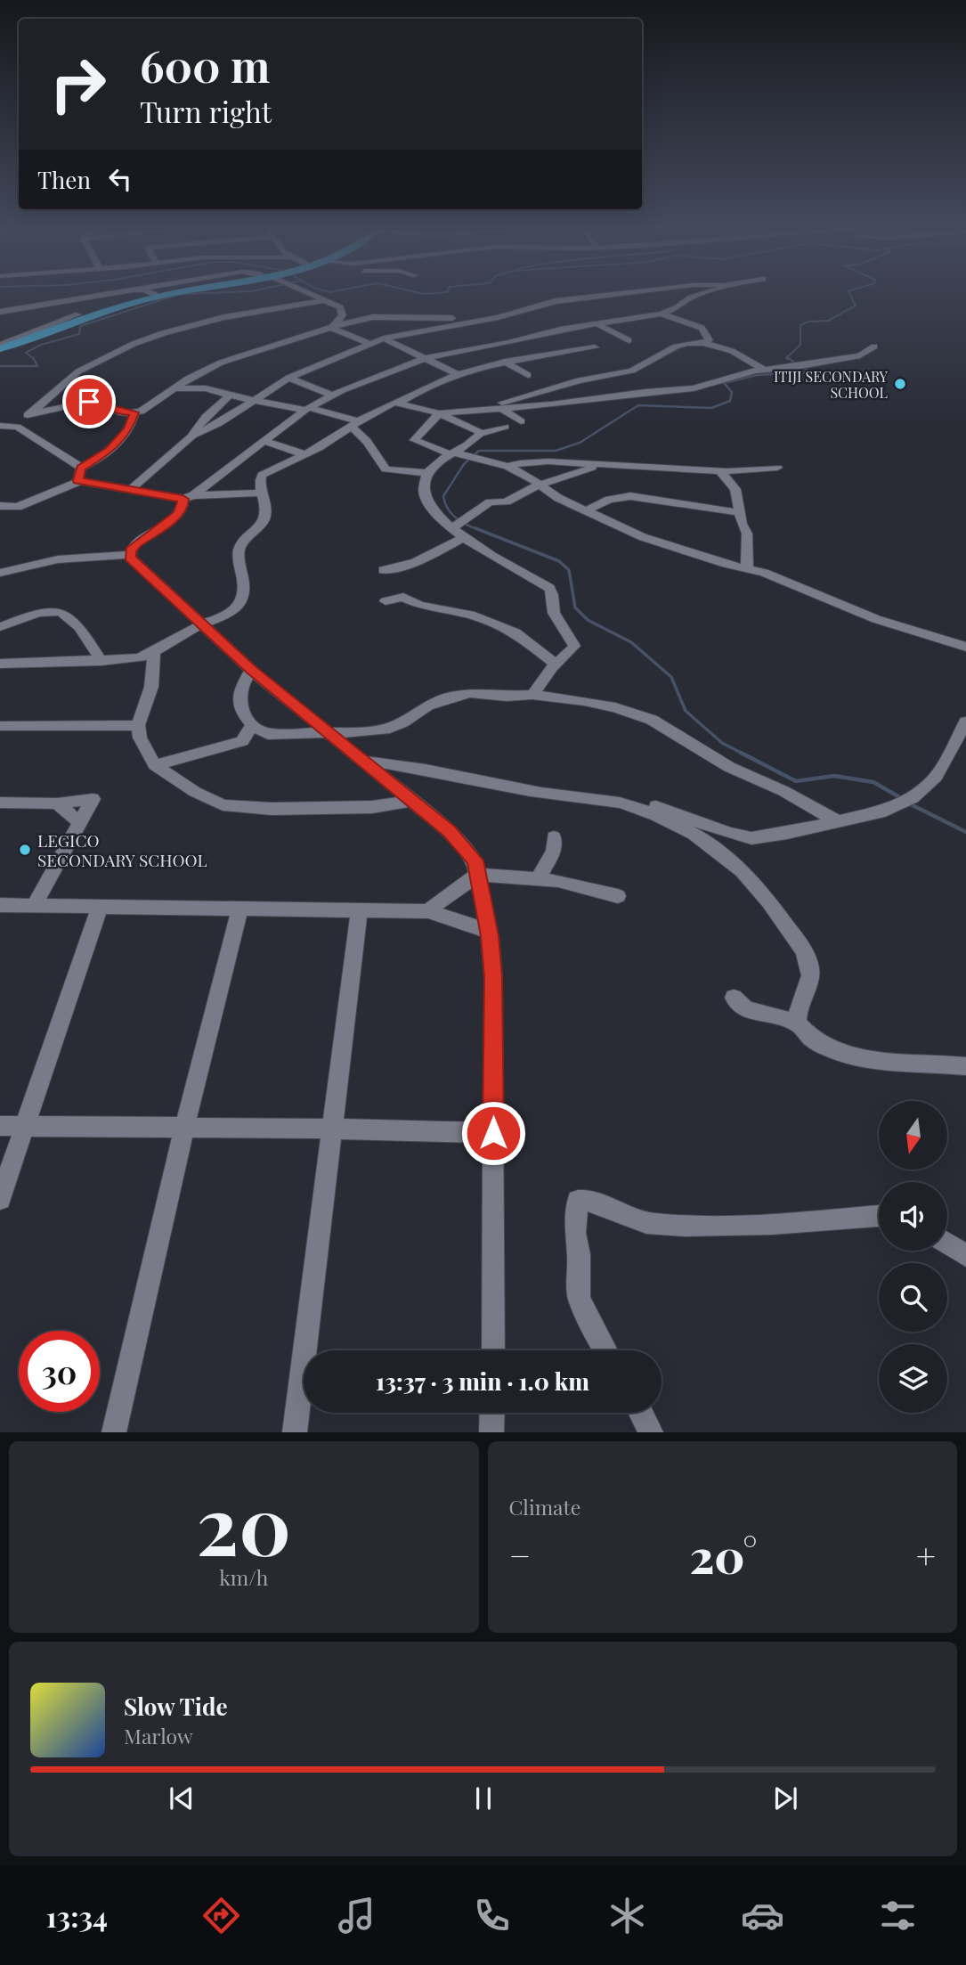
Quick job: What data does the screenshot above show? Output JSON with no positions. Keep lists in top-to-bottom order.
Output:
{
  "places": ["ITIJI SECONDARY SCHOOL", "LEGICO SECONDARY SCHOOL"],
  "north": "bottom",
  "page": {
    "turn": ["600 m", "Turn right"],
    "then": "Then",
    "limit": "30",
    "trip": "13:37 · 3 min · 1.0 km",
    "tile": [
      ["20", "km/h"],
      "Climate"
    ],
    "heat": ["−", "20°", "+"],
    "song": ["Slow Tide", "Marlow"],
    "tabs": "13:34"
  }
}
